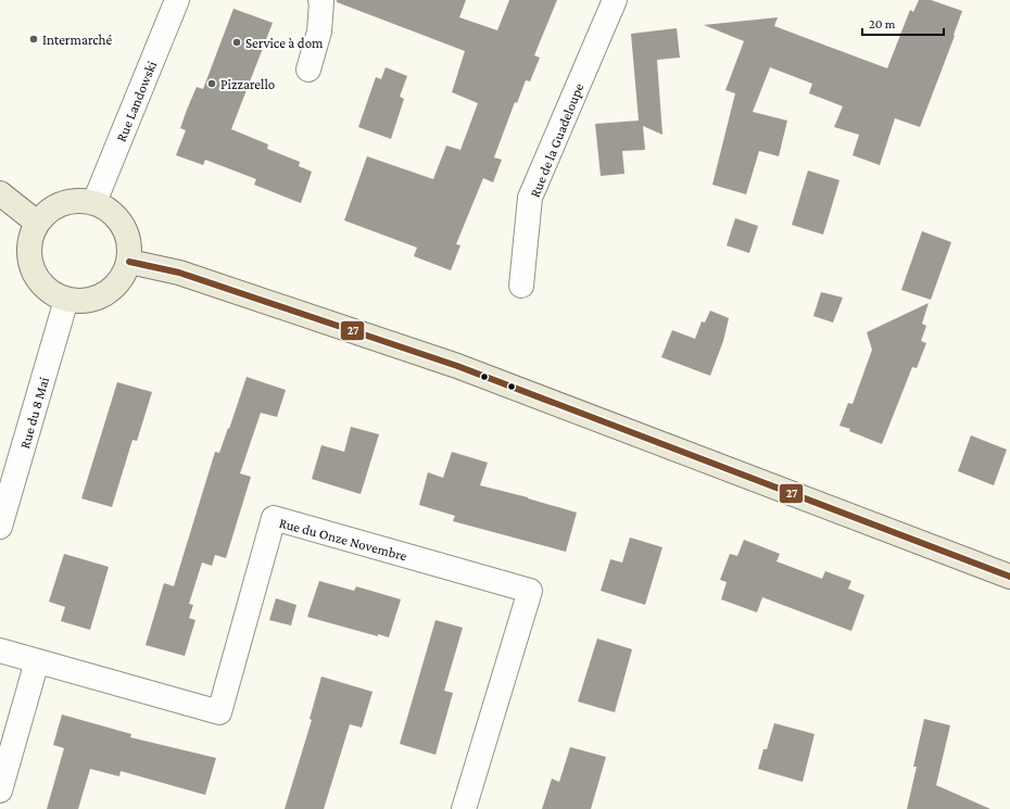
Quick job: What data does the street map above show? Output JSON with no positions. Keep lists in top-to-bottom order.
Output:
{
  "streets": {
    "street": [
      "Rue Landowski",
      "Rue de la Guadeloupe",
      "Rue du 8 Mai",
      "Rue du Onze Novembre"
    ]
  },
  "crossings": [
    ["Rue Landowski", "Rue du 8 Mai"]
  ],
  "places": ["Intermarché", "Service à dom", "Pizzarello"],
  "lines": ["transit line 27"],
  "scale_bar": "20 m"
}
